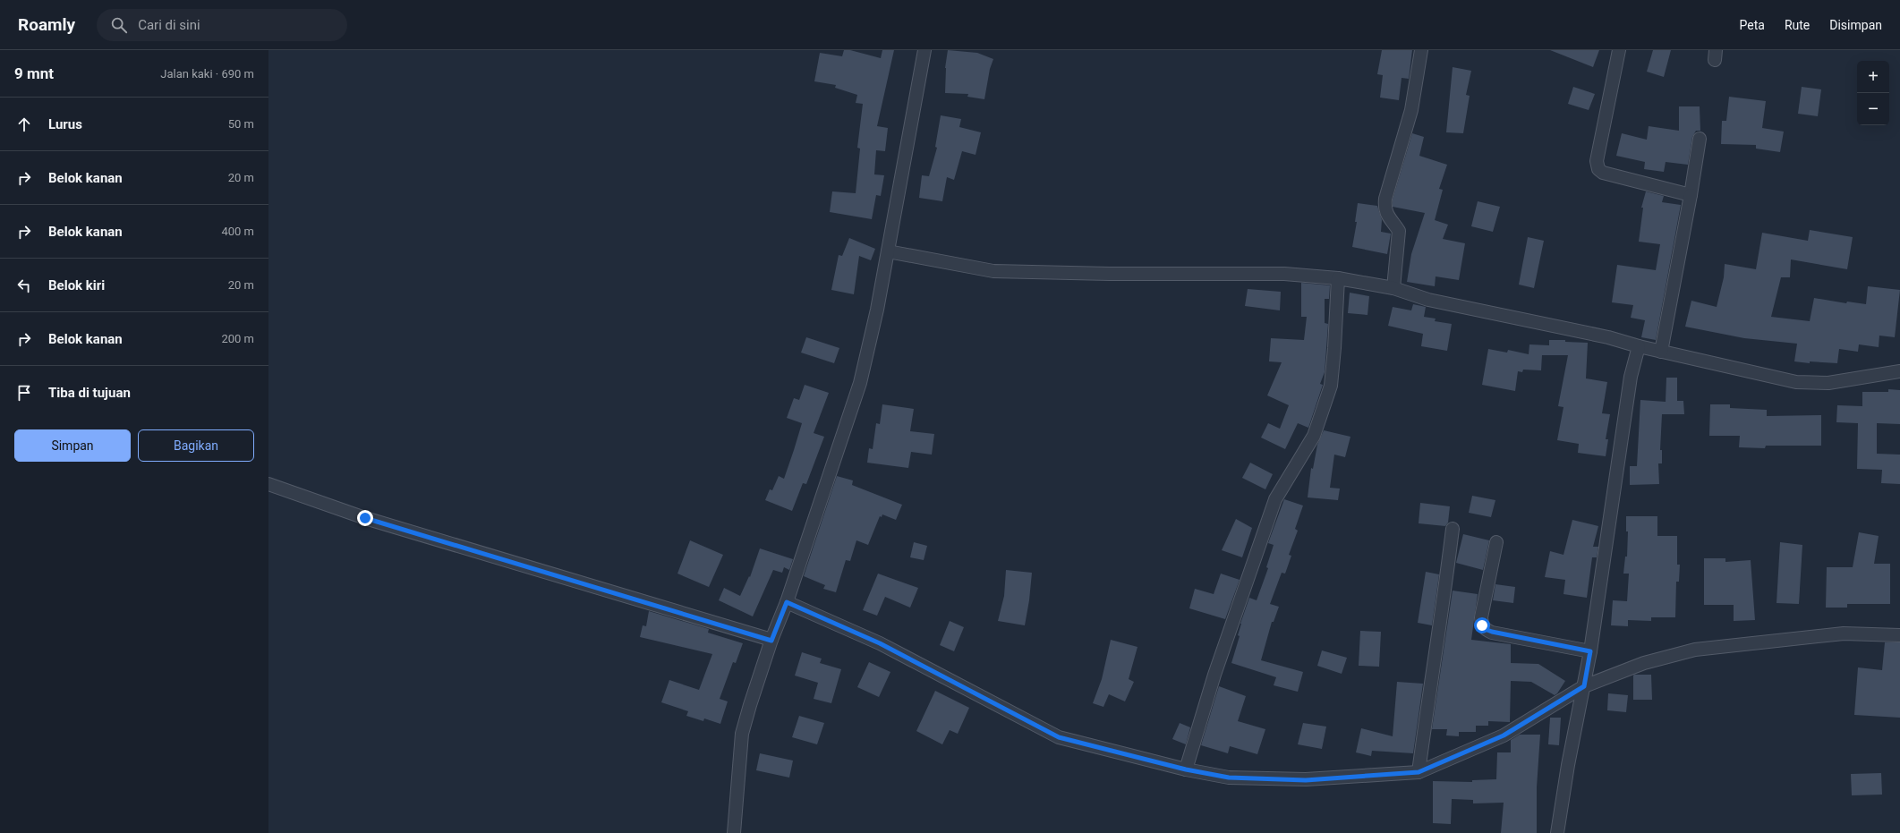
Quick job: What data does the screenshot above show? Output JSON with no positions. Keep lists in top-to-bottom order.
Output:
{
  "page": {
    "header": "Roamly",
    "search": "Cari di sini",
    "nav": ["Peta", "Rute", "Disimpan"],
    "heading": ["9 mnt", "Jalan kaki · 690 m"],
    "map_buttons": ["+", "−"],
    "list": [
      ["Lurus", "50 m"],
      ["Belok kanan", "20 m"],
      ["Belok kanan", "400 m"],
      ["Belok kiri", "20 m"],
      ["Belok kanan", "200 m"],
      "Tiba di tujuan"
    ],
    "buttons": ["Simpan", "Bagikan"]
  }
}
